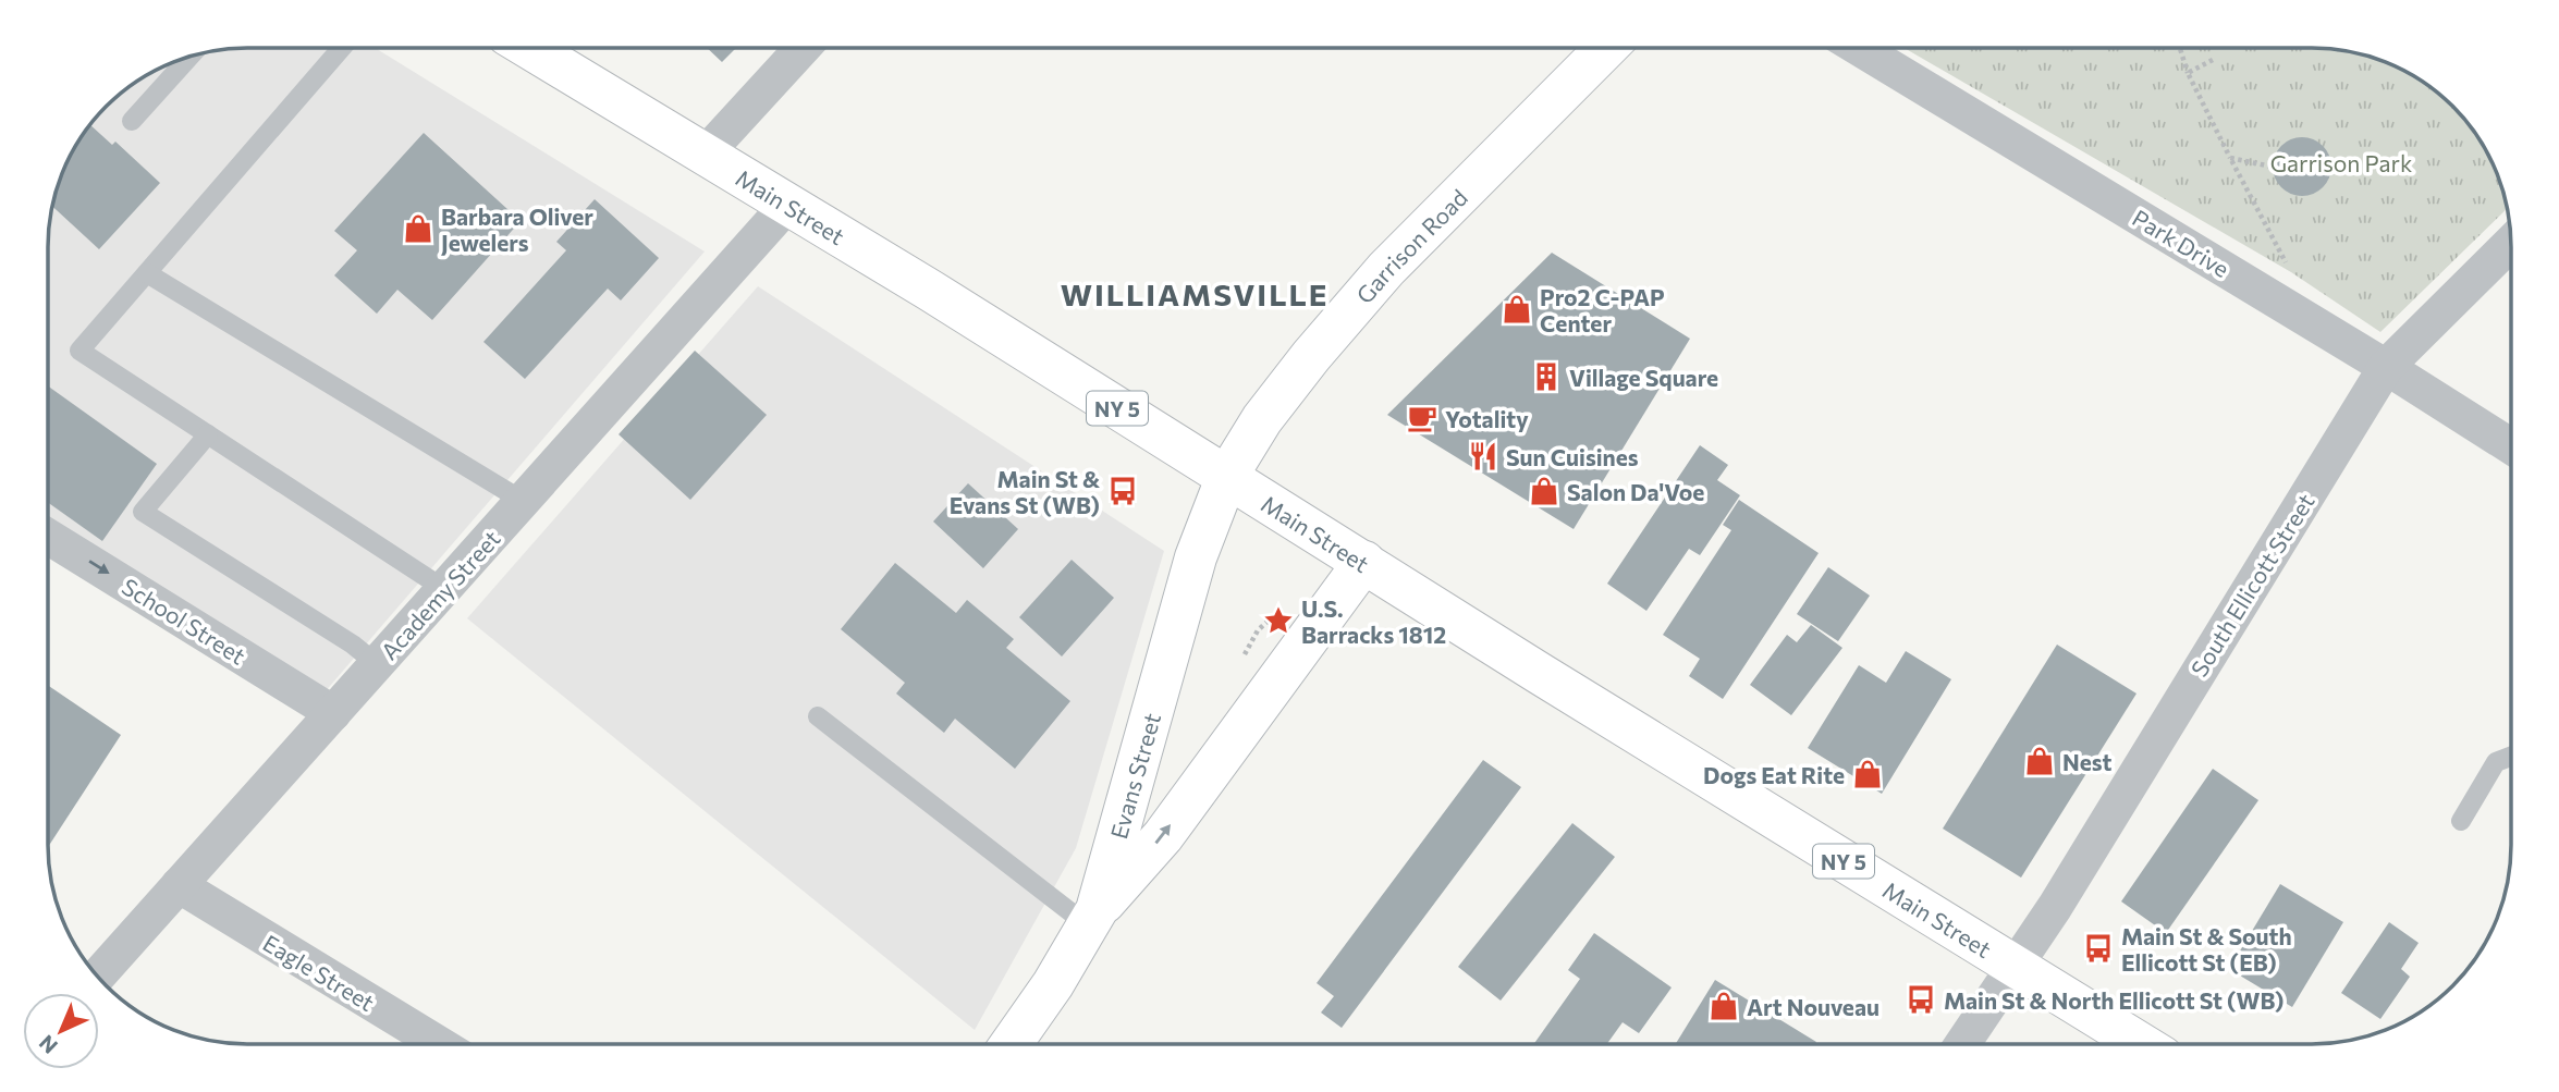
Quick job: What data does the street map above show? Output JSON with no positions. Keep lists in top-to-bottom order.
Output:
{
  "streets": {
    "main road": [
      "Main Street",
      "Garrison Road",
      "NY 5",
      "Evans Street"
    ],
    "street": [
      "Park Drive",
      "South Ellicott Street",
      "Academy Street",
      "School Street",
      "Eagle Street"
    ]
  },
  "crossings": [
    ["Main Street", "Garrison Road"],
    ["Main Street", "South Ellicott Street"],
    ["Main Street", "Academy Street"],
    ["Main Street", "Evans Street"],
    ["Park Drive", "South Ellicott Street"],
    ["Garrison Road", "Evans Street"],
    ["Academy Street", "School Street"],
    ["Academy Street", "Eagle Street"]
  ],
  "one_way": ["School Street"],
  "districts": ["WILLIAMSVILLE"],
  "parks": ["Garrison Park"],
  "places": {
    "shop": [
      "Barbara Oliver Jewelers",
      "Pro2 C-PAP Center",
      "Salon Da'Voe",
      "Nest",
      "Dogs Eat Rite",
      "Art Nouveau"
    ],
    "building": ["Village Square"],
    "cafe": ["Yotality"],
    "restaurant": ["Sun Cuisines"],
    "bus stop": ["Main St & Evans St (WB)", "Main St & South Ellicott St (EB)", "Main St & North Ellicott St (WB)"],
    "place": ["U.S. Barracks 1812"]
  },
  "north": "bottom left"
}
